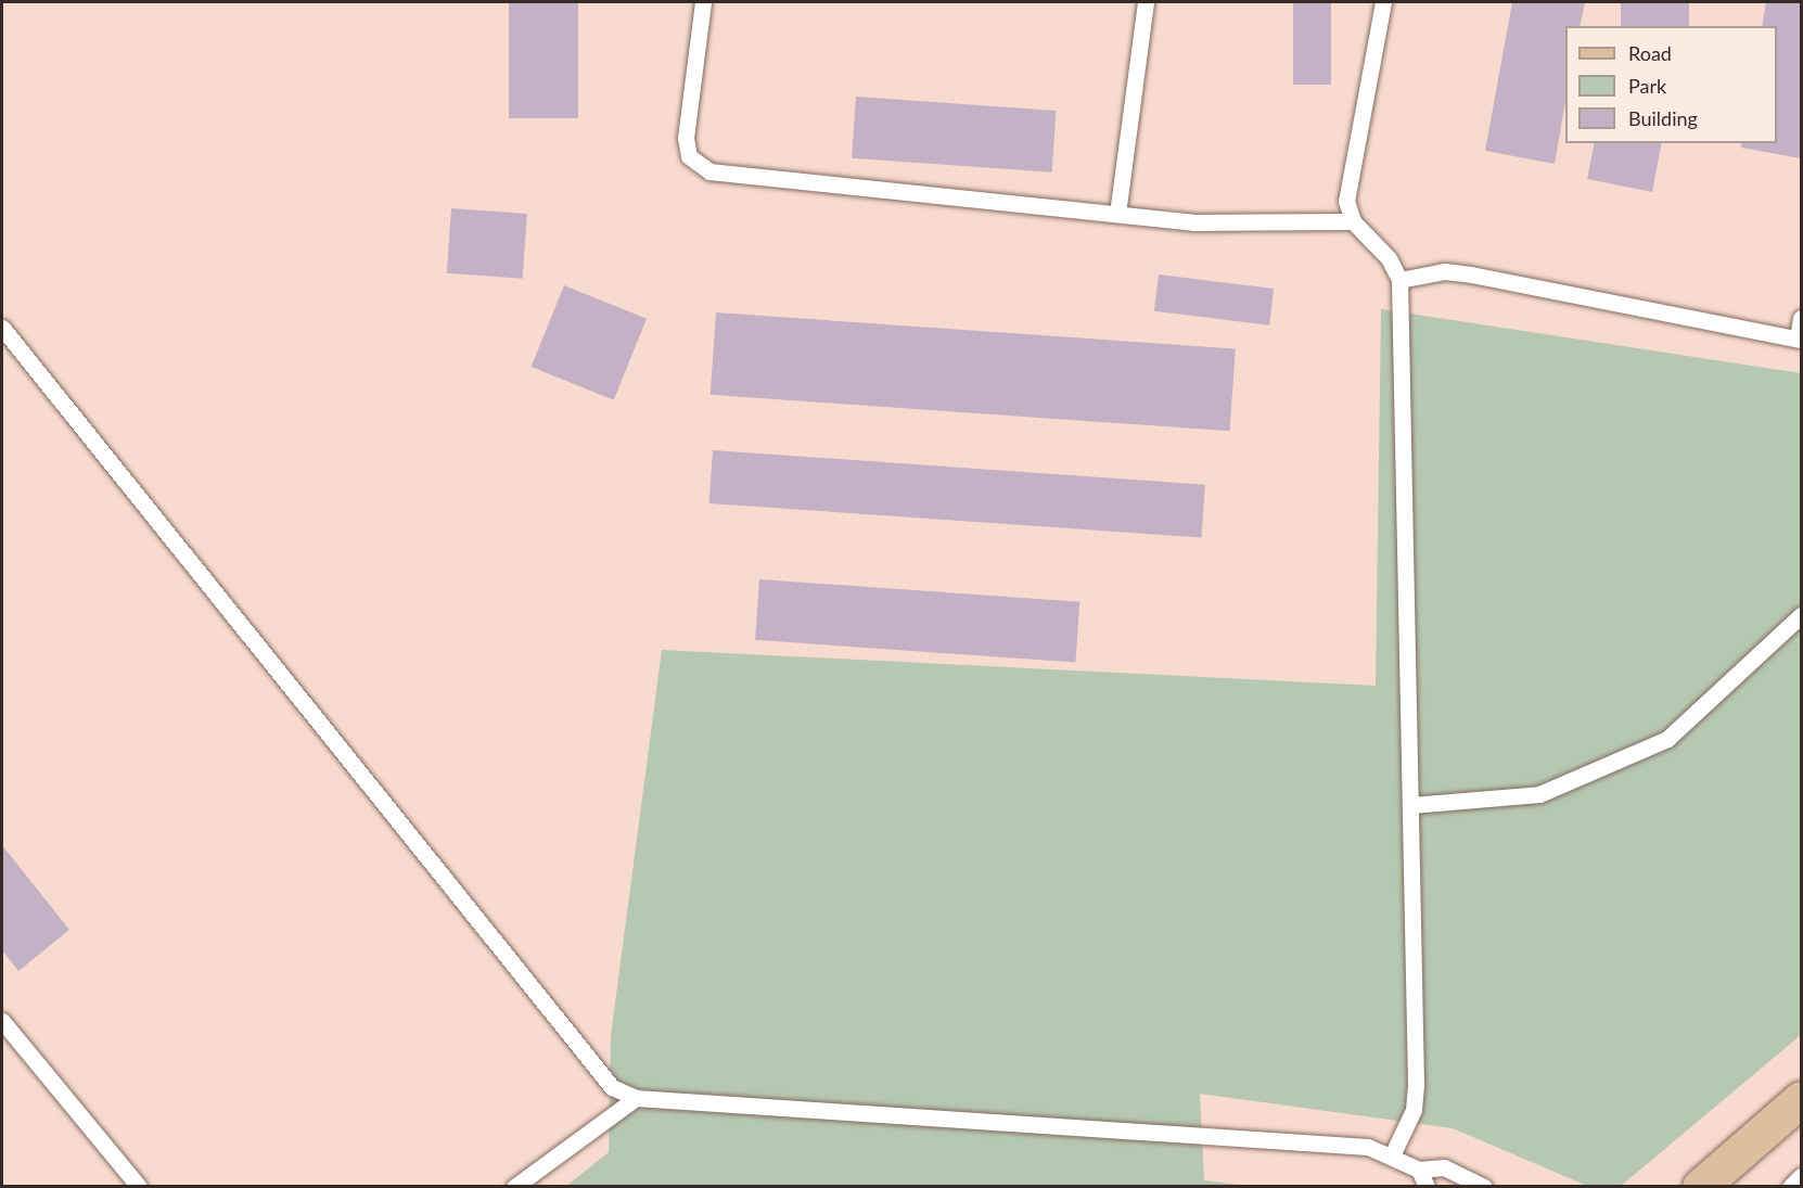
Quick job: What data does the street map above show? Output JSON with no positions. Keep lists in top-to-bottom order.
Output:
{
  "legend": ["Road", "Park", "Building"]
}
